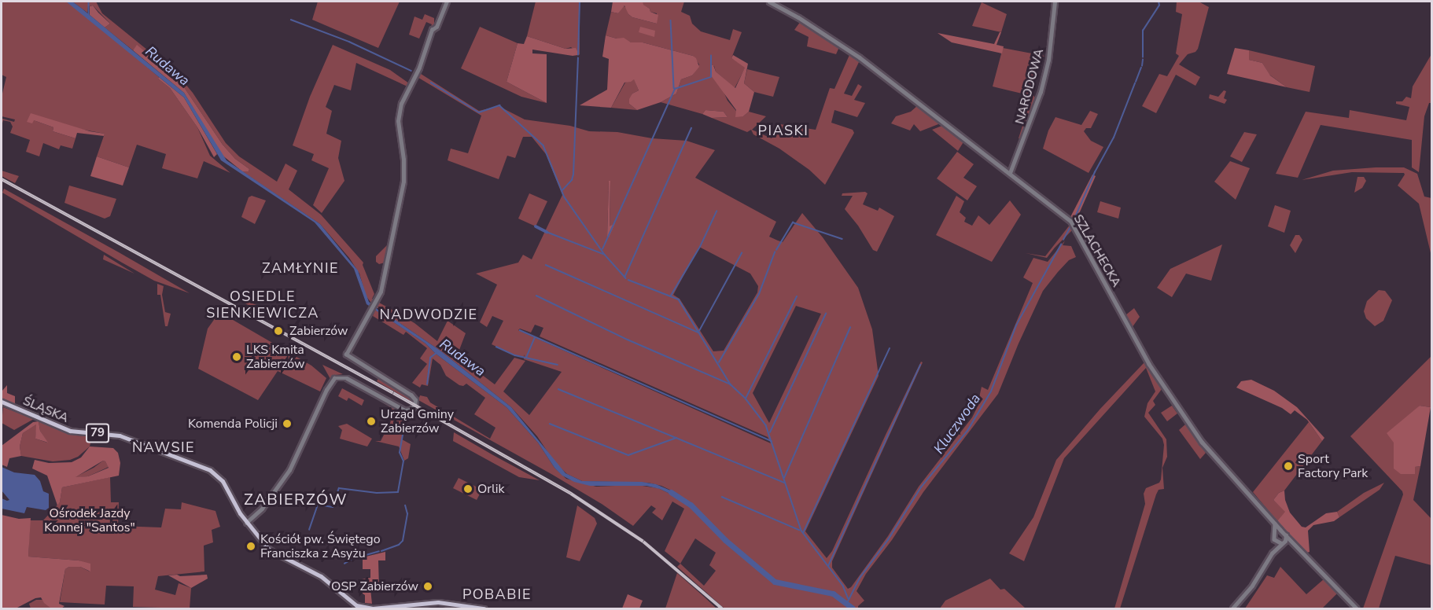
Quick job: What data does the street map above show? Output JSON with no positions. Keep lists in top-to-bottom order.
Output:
{
  "streets": {
    "main road": ["ŚLĄSKA", "79"],
    "street": ["NARODOWA", "SZLACHECKA"]
  },
  "crossings": [
    ["NARODOWA", "SZLACHECKA"],
    ["ŚLĄSKA", "79"]
  ],
  "districts": [
    "PIASKI",
    "ZAMŁYNIE",
    "OSIEDLE SIENKIEWICZA",
    "NADWODZIE",
    "NAWSIE",
    "ZABIERZÓW",
    "POBABIE"
  ],
  "water": ["Rudawa", "Kluczwoda"],
  "parks": ["Ośrodek Jazdy Konnej \"Santos\""],
  "places": [
    "Zabierzów",
    "LKS Kmita Zabierzów",
    "Urząd Gminy Zabierzów",
    "Komenda Policji",
    "Sport Factory Park",
    "Orlik",
    "Kościół pw. Świętego Franciszka z Asyżu",
    "OSP Zabierzów"
  ]
}
